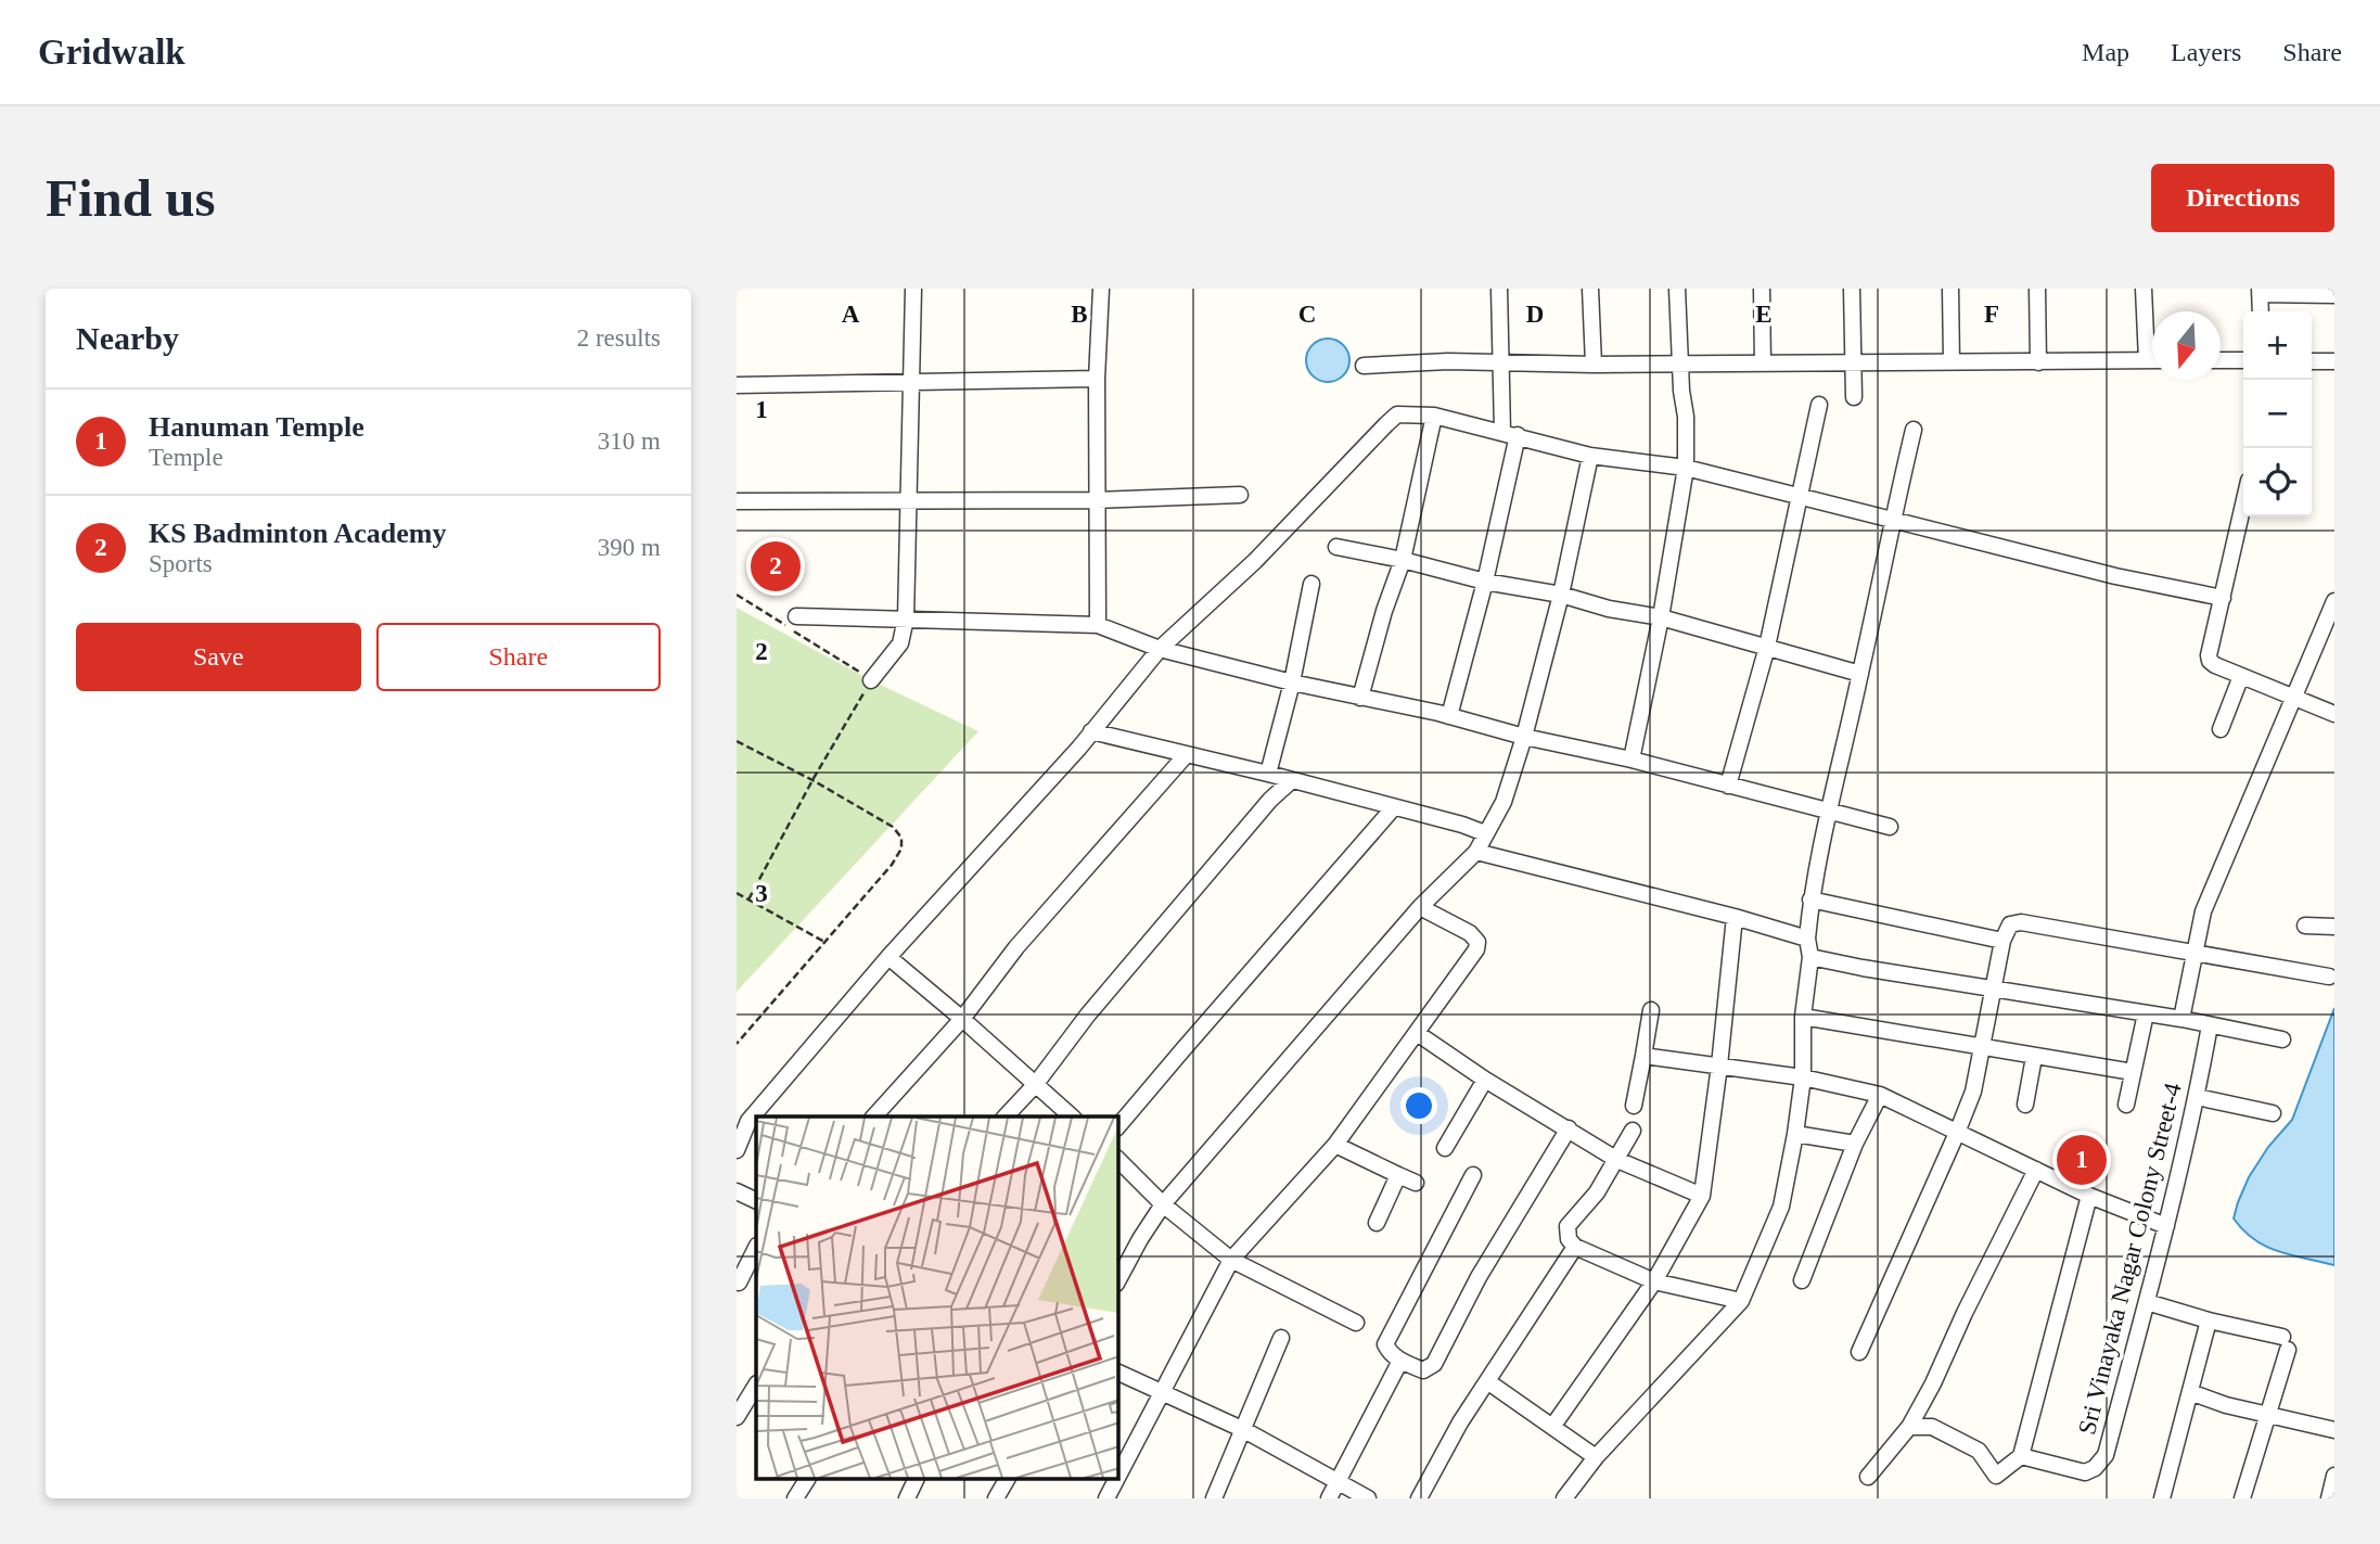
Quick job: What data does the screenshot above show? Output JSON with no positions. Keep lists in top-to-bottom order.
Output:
{
  "streets": {
    "street": ["Sri Vinayaka Nagar Colony Street-4"]
  },
  "north": "bottom",
  "page": {
    "header": "Gridwalk",
    "nav": ["Map", "Layers", "Share"],
    "buttons": [
      "Directions",
      ["Save", "Share"]
    ],
    "title": "Find us",
    "heading": ["Nearby", "2 results"],
    "map_buttons": ["+", "−"],
    "list": [
      {
        "mark": "1",
        "name": "Hanuman Temple",
        "note": "Temple",
        "value": "310 m"
      },
      {
        "mark": "2",
        "name": "KS Badminton Academy",
        "note": "Sports",
        "value": "390 m"
      }
    ],
    "pins": ["2", "1"]
  },
  "grid": {
    "columns": [
      "A",
      "B",
      "C",
      "D",
      "E",
      "F"
    ],
    "rows": ["1", "2", "3"]
  }
}
